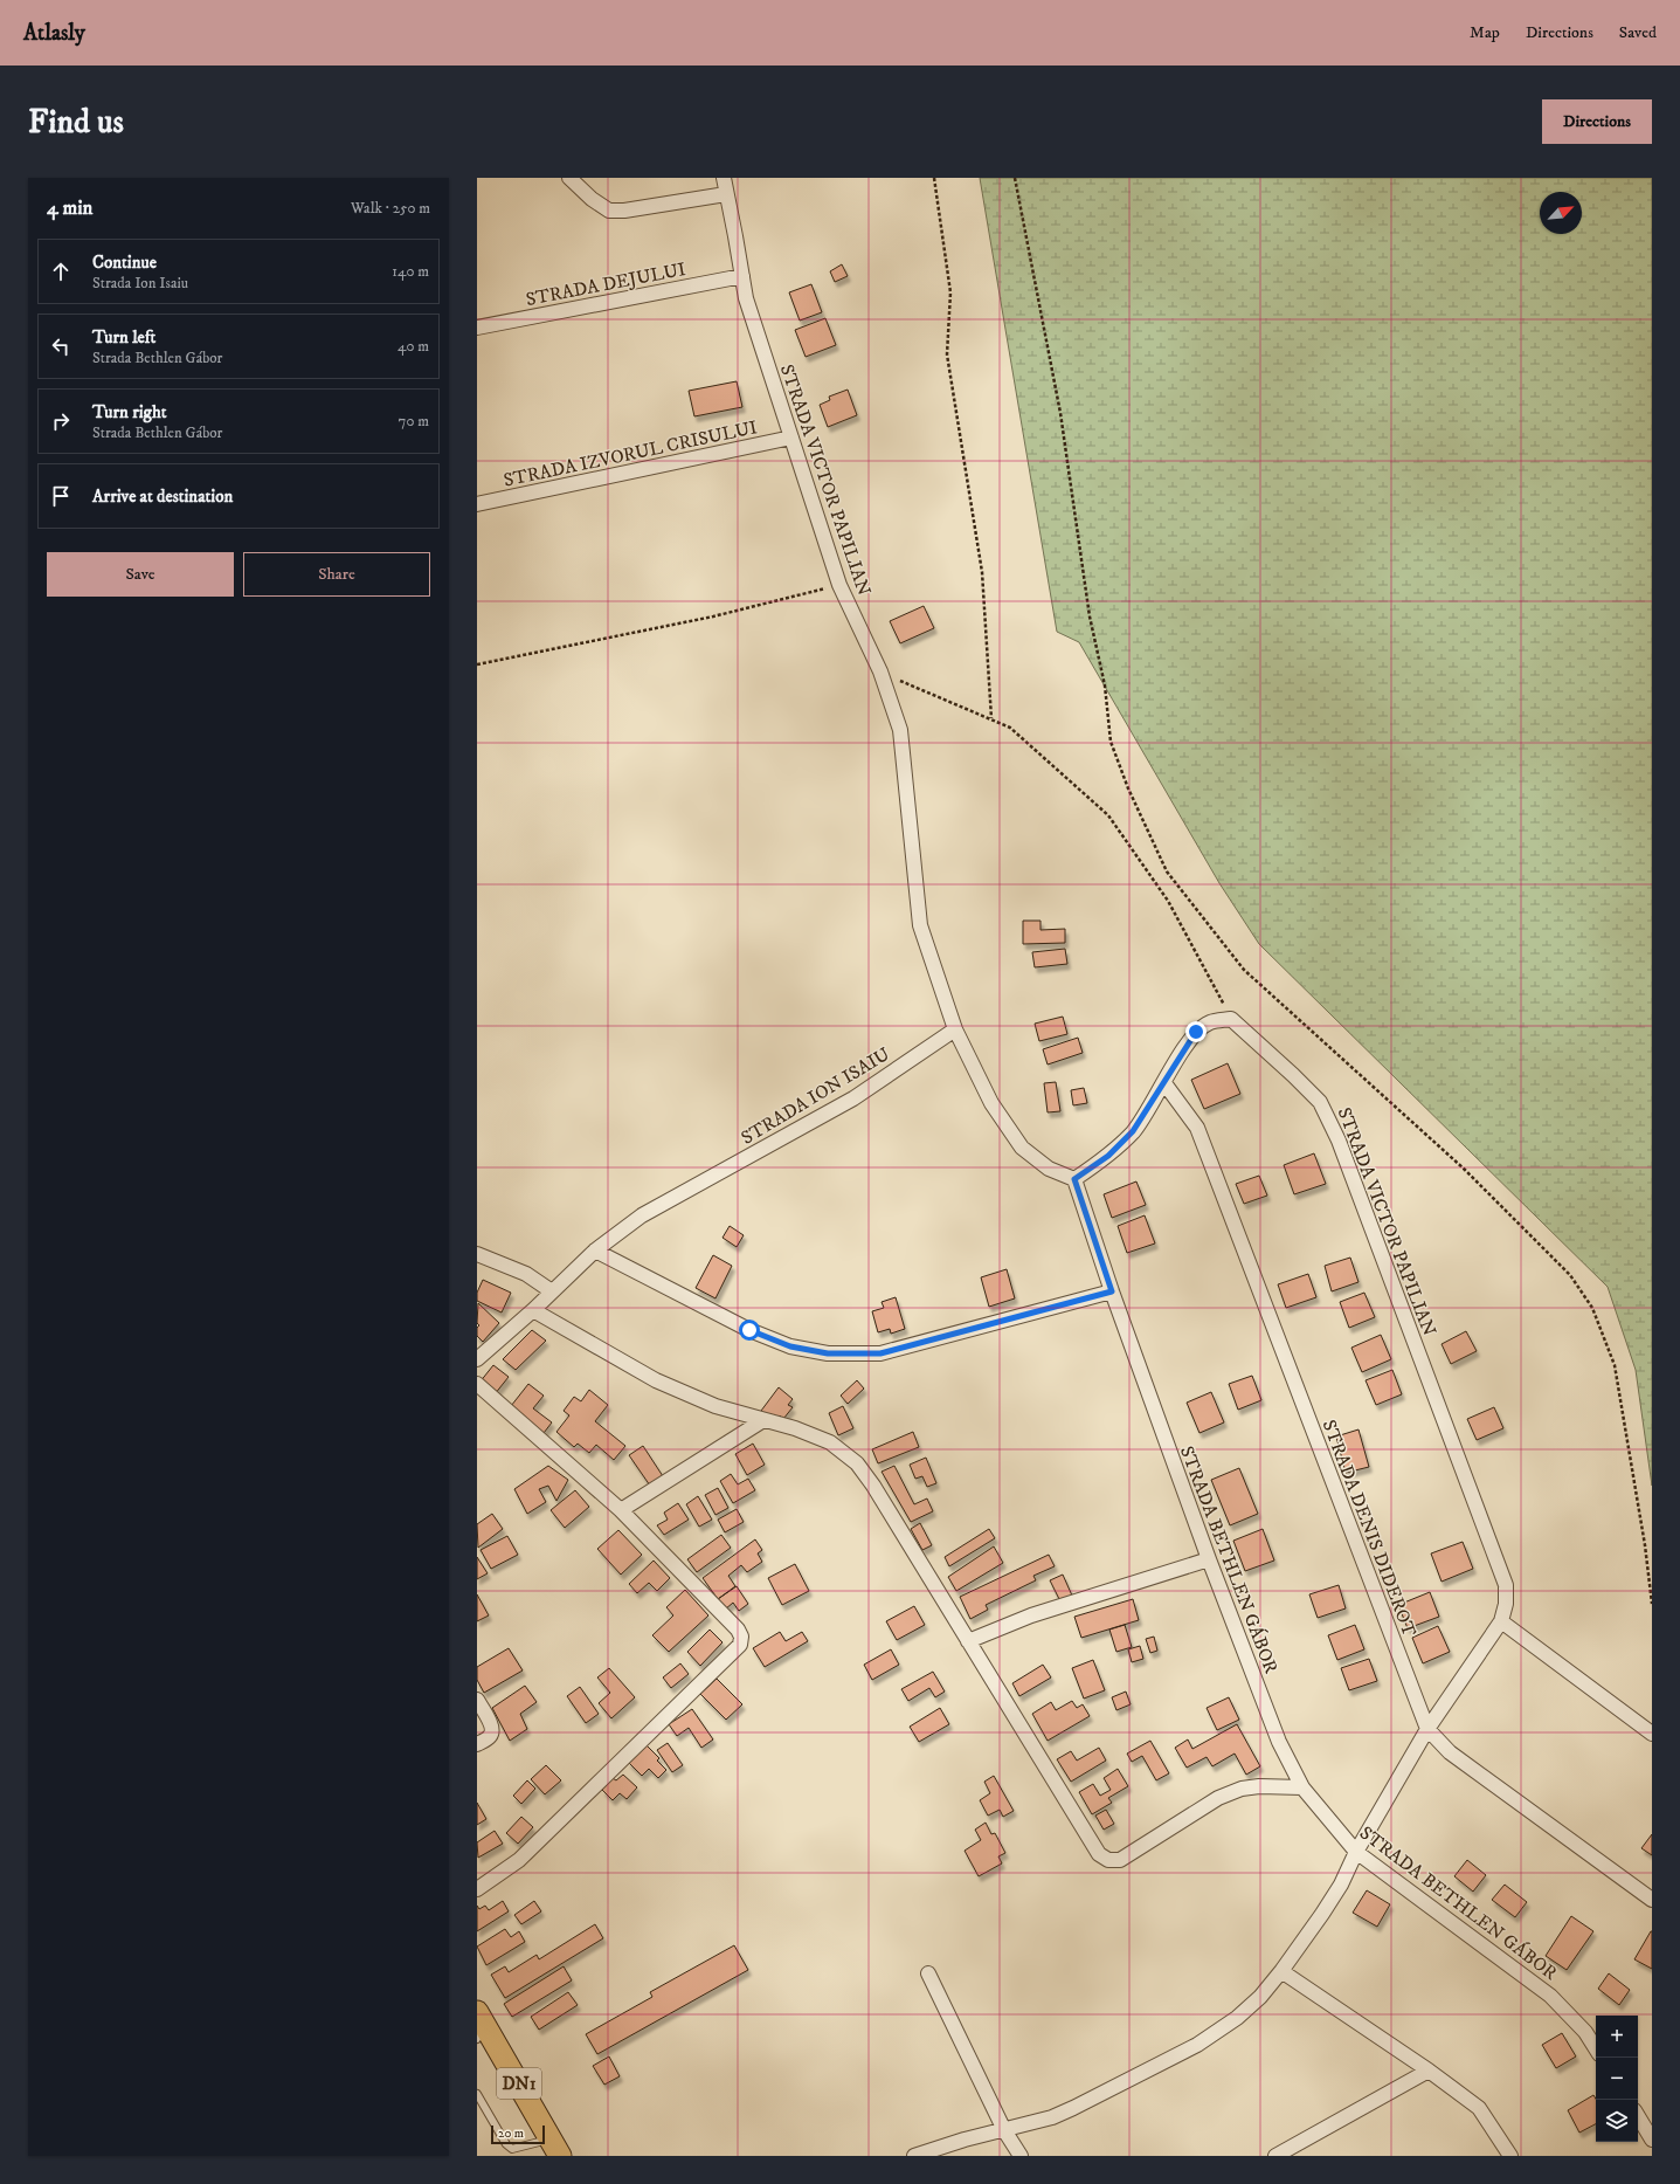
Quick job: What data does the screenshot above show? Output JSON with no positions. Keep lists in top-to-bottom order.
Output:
{
  "streets": {
    "main road": ["DN1"],
    "street": [
      "STRADA DEJULUI",
      "STRADA IZVORUL CRISULUI",
      "STRADA VICTOR PAPILIAN",
      "STRADA ION ISAIU",
      "STRADA DENIS DIDEROT",
      "STRADA BETHLEN GÁBOR"
    ]
  },
  "crossings": [
    ["STRADA DEJULUI", "STRADA VICTOR PAPILIAN"],
    ["STRADA IZVORUL CRISULUI", "STRADA VICTOR PAPILIAN"],
    ["STRADA VICTOR PAPILIAN", "STRADA DENIS DIDEROT"],
    ["STRADA VICTOR PAPILIAN", "STRADA BETHLEN GÁBOR"]
  ],
  "scale_bar": "20 m",
  "north": "top right",
  "page": {
    "header": "Atlasly",
    "nav": ["Map", "Directions", "Saved"],
    "buttons": [
      "Directions",
      ["Save", "Share"]
    ],
    "title": "Find us",
    "heading": ["4 min", "Walk · 250 m"],
    "list": [
      ["Continue", "Strada Ion Isaiu", "140 m"],
      ["Turn left", "Strada Bethlen Gábor", "40 m"],
      ["Turn right", "Strada Bethlen Gábor", "70 m"],
      "Arrive at destination"
    ],
    "map_buttons": ["+", "−"],
    "scale": "20 m"
  }
}
